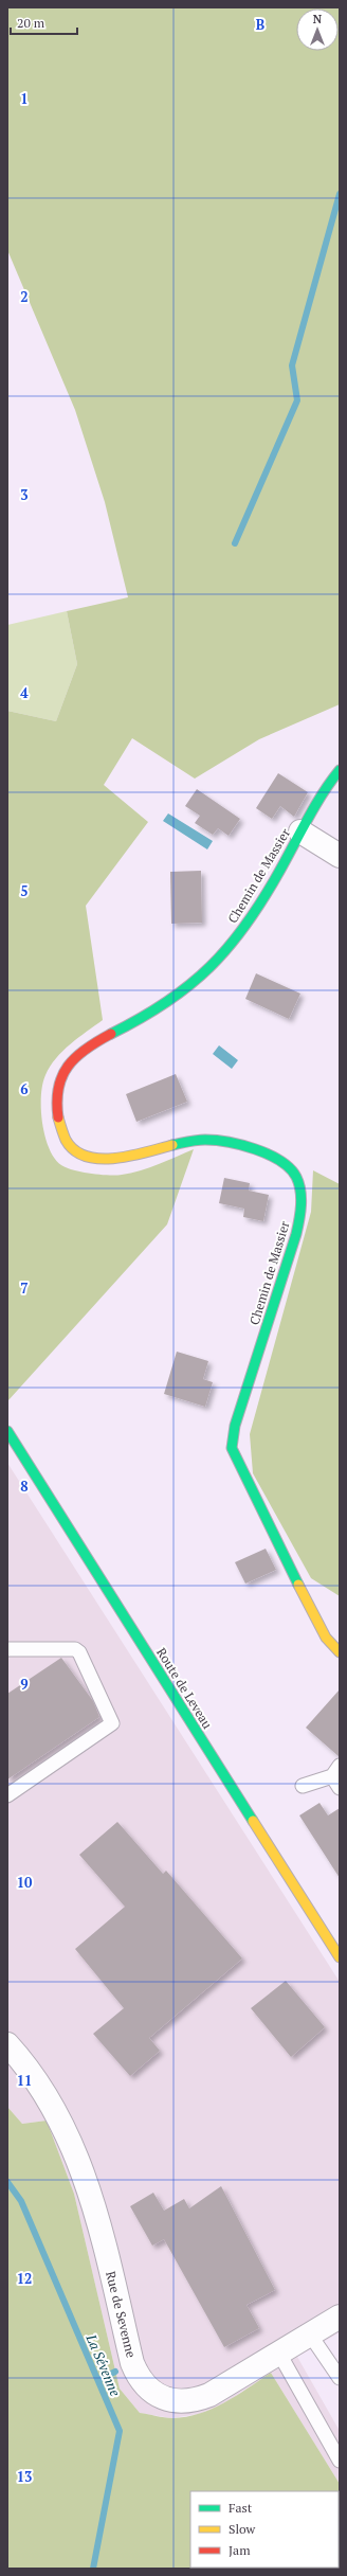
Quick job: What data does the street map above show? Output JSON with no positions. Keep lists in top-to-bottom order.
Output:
{
  "streets": {
    "street": ["Chemin de Massier", "Route de Leveau", "Rue de Sevenne"]
  },
  "water": ["La Sévenne"],
  "legend": ["Fast", "Slow", "Jam"],
  "scale_bar": "20 m",
  "north": "top",
  "grid": {
    "columns": ["B"],
    "rows": [
      "1",
      "2",
      "3",
      "4",
      "5",
      "6",
      "7",
      "8",
      "9",
      "10",
      "11",
      "12",
      "13"
    ]
  }
}
